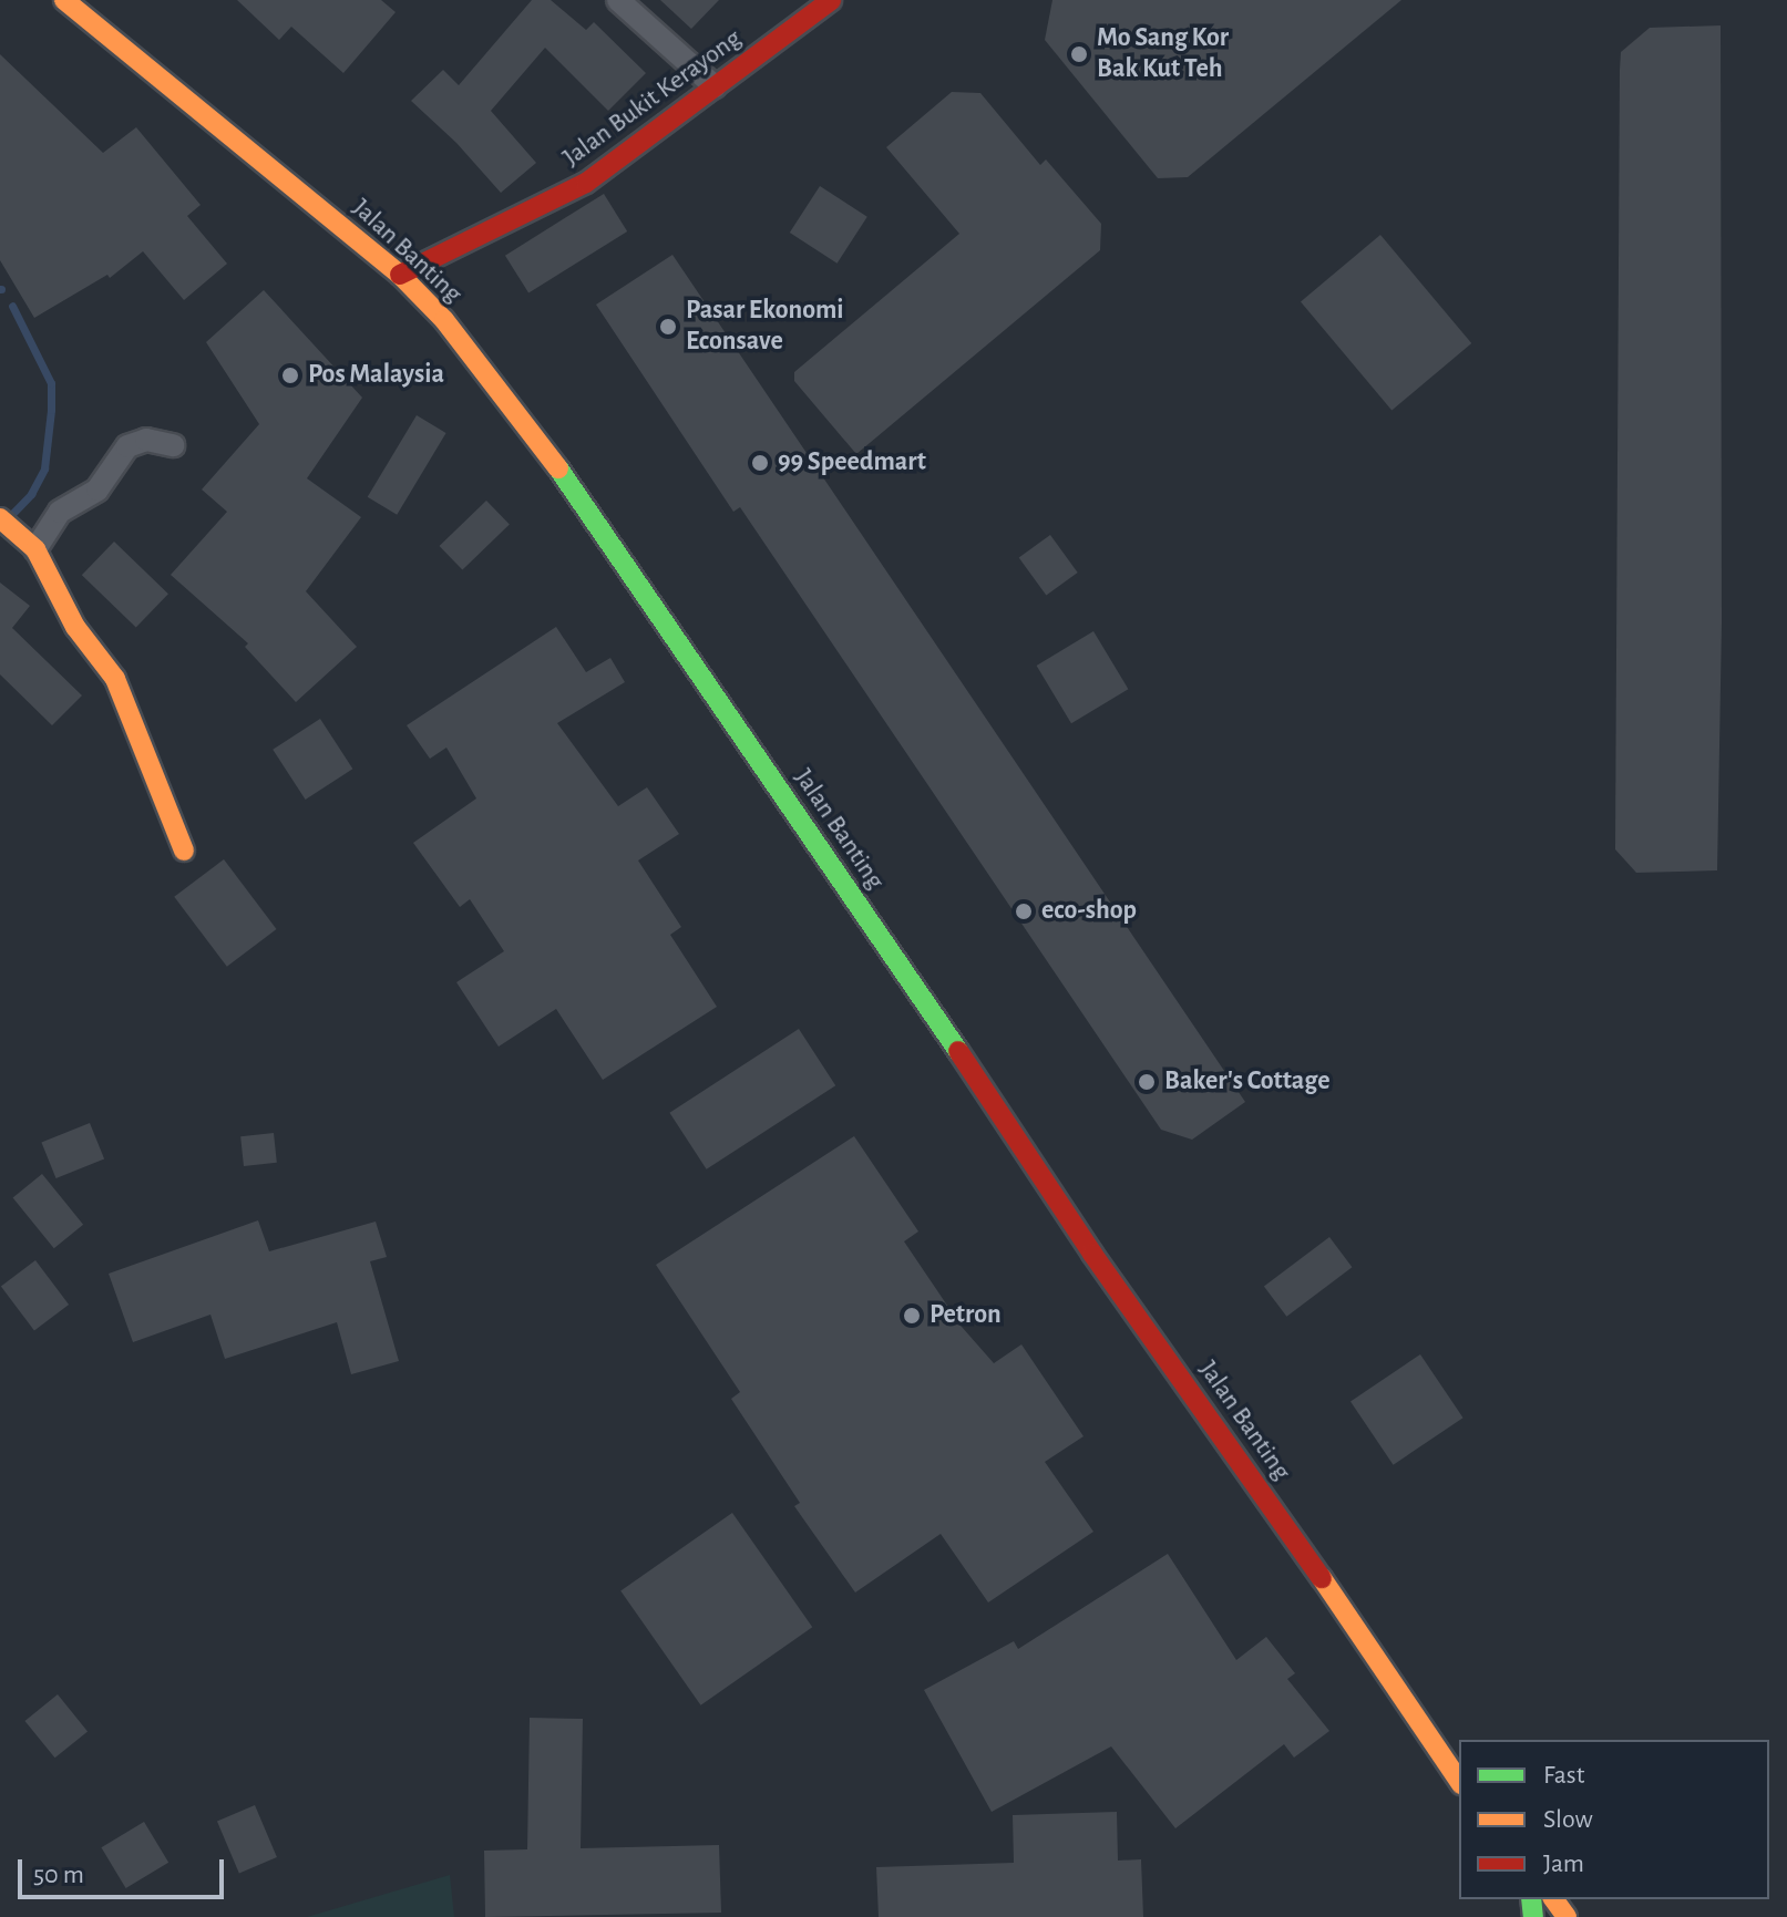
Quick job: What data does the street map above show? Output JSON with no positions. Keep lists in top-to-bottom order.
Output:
{
  "streets": {
    "main road": ["Jalan Bukit Kerayong", "Jalan Banting"]
  },
  "crossings": [
    ["Jalan Bukit Kerayong", "Jalan Banting"]
  ],
  "places": [
    "Mo Sang Kor Bak Kut Teh",
    "Pasar Ekonomi Econsave",
    "Pos Malaysia",
    "99 Speedmart",
    "eco-shop",
    "Baker's Cottage",
    "Petron"
  ],
  "legend": ["Fast", "Slow", "Jam"],
  "scale_bar": "50 m"
}
